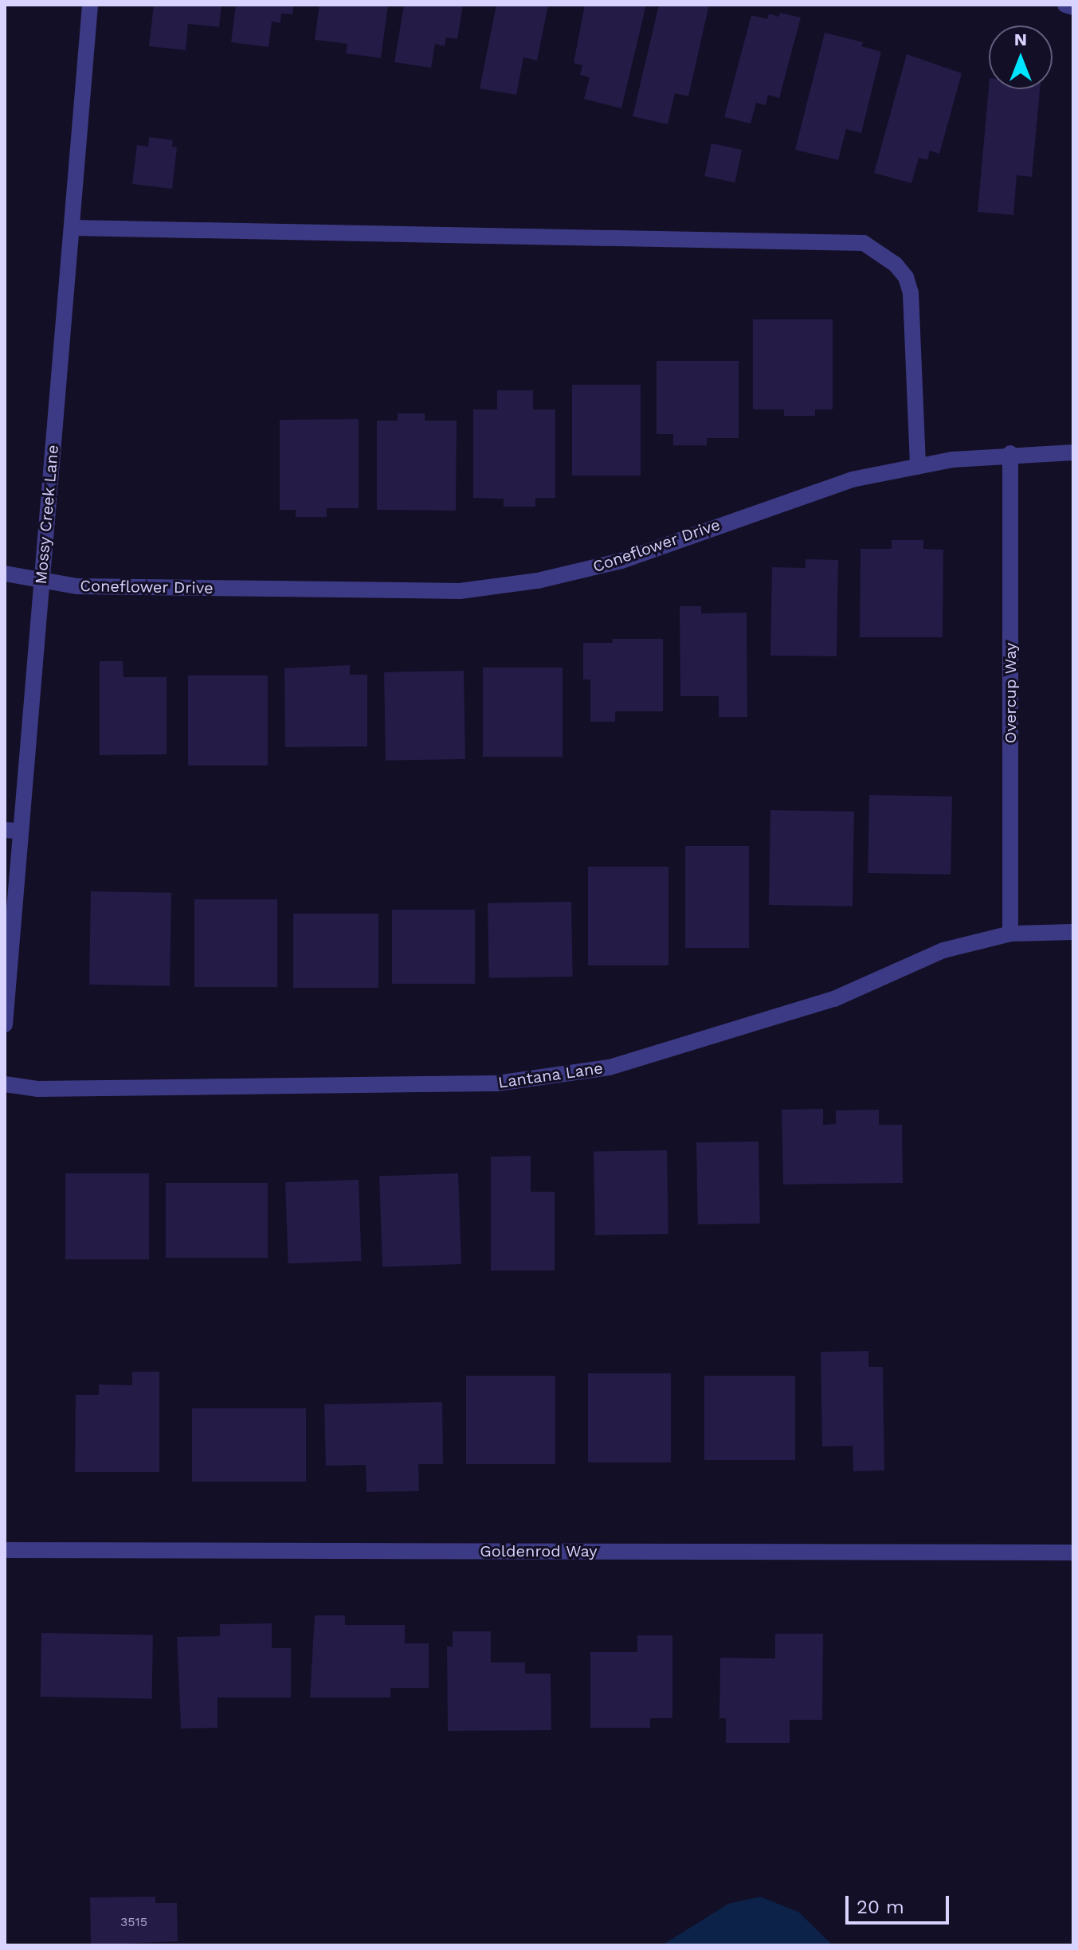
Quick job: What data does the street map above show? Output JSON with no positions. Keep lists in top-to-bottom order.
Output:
{
  "streets": {
    "street": [
      "Mossy Creek Lane",
      "Coneflower Drive",
      "Overcup Way",
      "Lantana Lane",
      "Goldenrod Way"
    ]
  },
  "crossings": [
    ["Mossy Creek Lane", "Coneflower Drive"],
    ["Coneflower Drive", "Overcup Way"],
    ["Overcup Way", "Lantana Lane"]
  ],
  "house_numbers": ["3515"],
  "scale_bar": "20 m",
  "north": "top"
}
